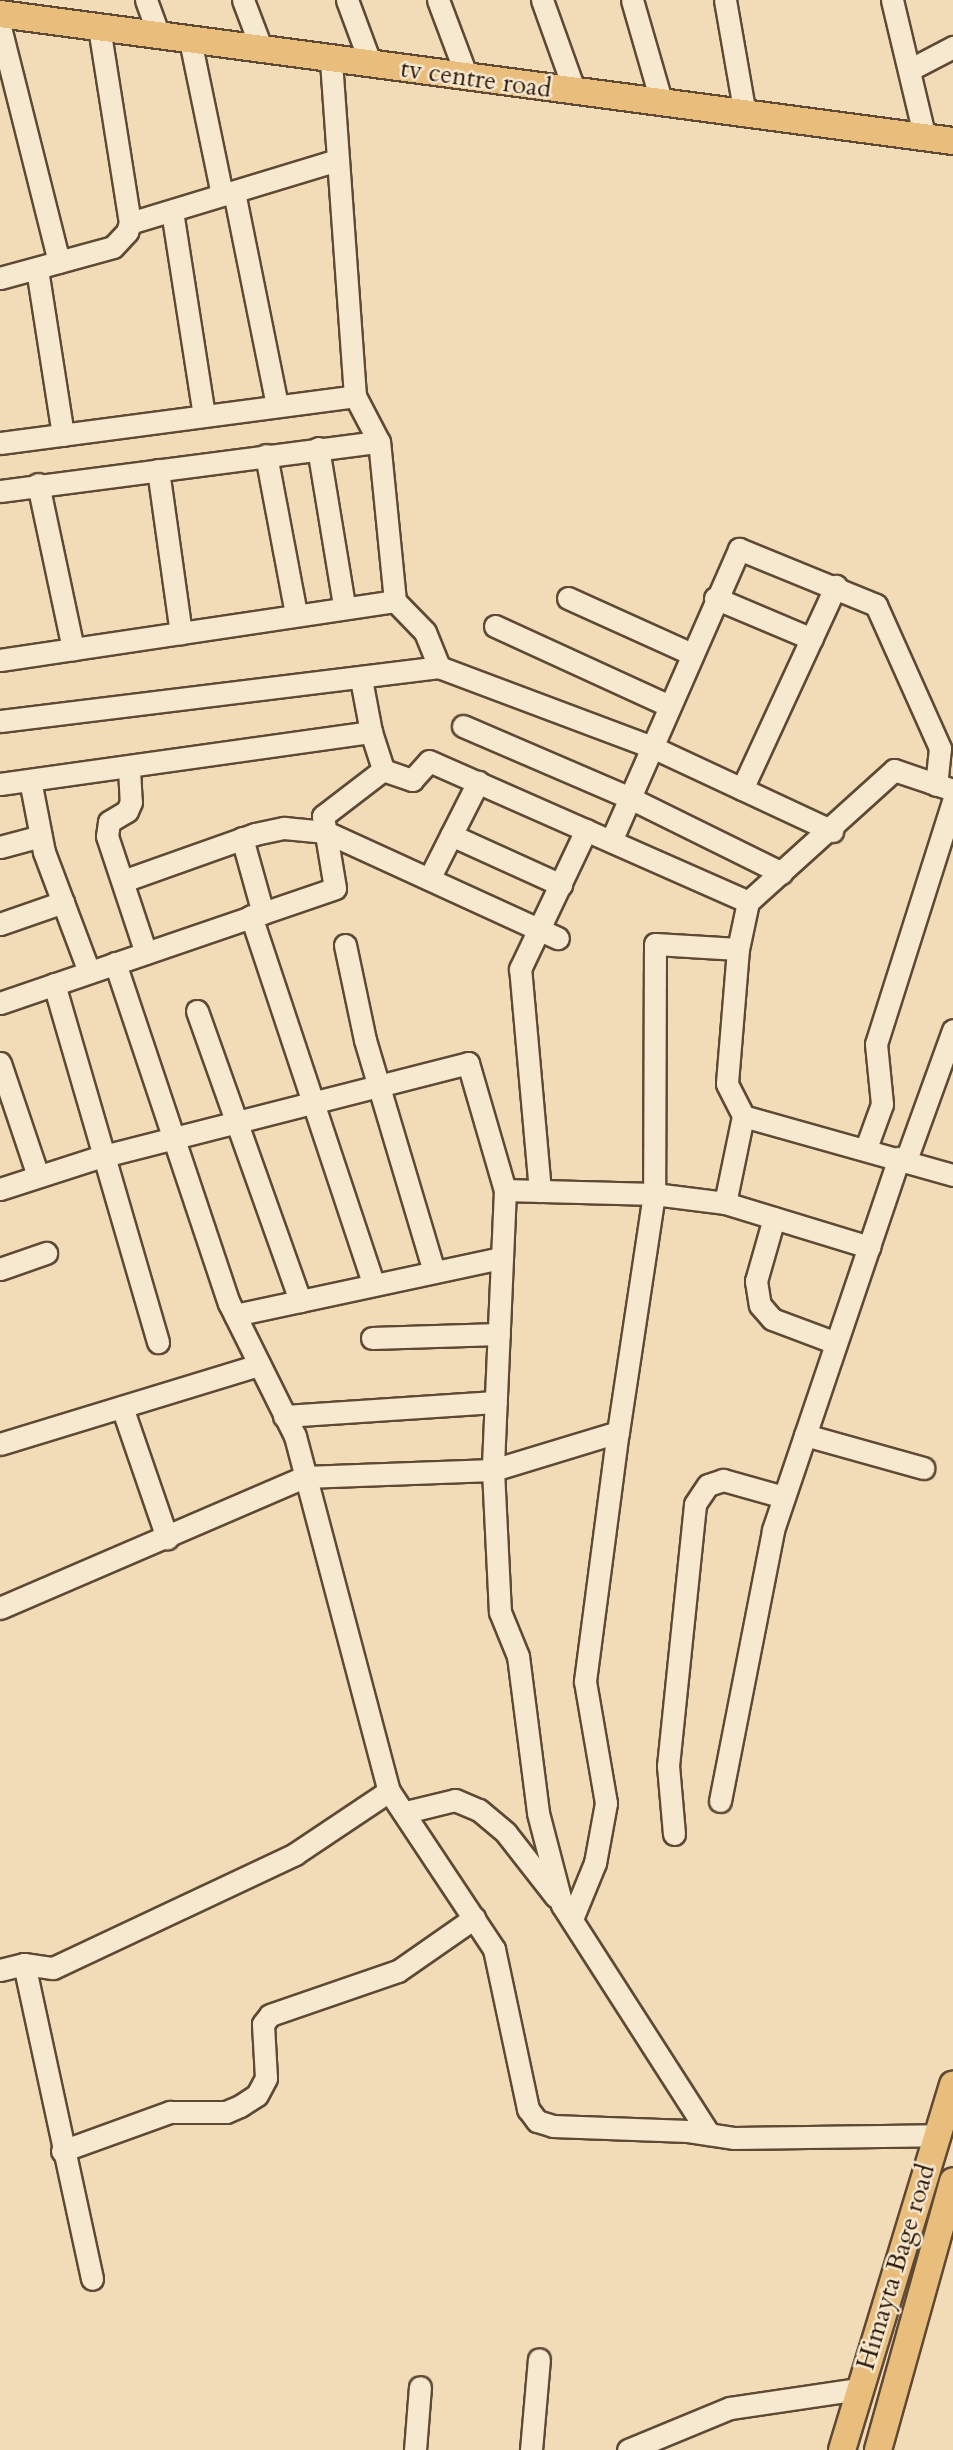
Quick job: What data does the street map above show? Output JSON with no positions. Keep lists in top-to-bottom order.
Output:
{
  "streets": {
    "main road": ["tv centre road", "Himayta Bage road"]
  }
}
